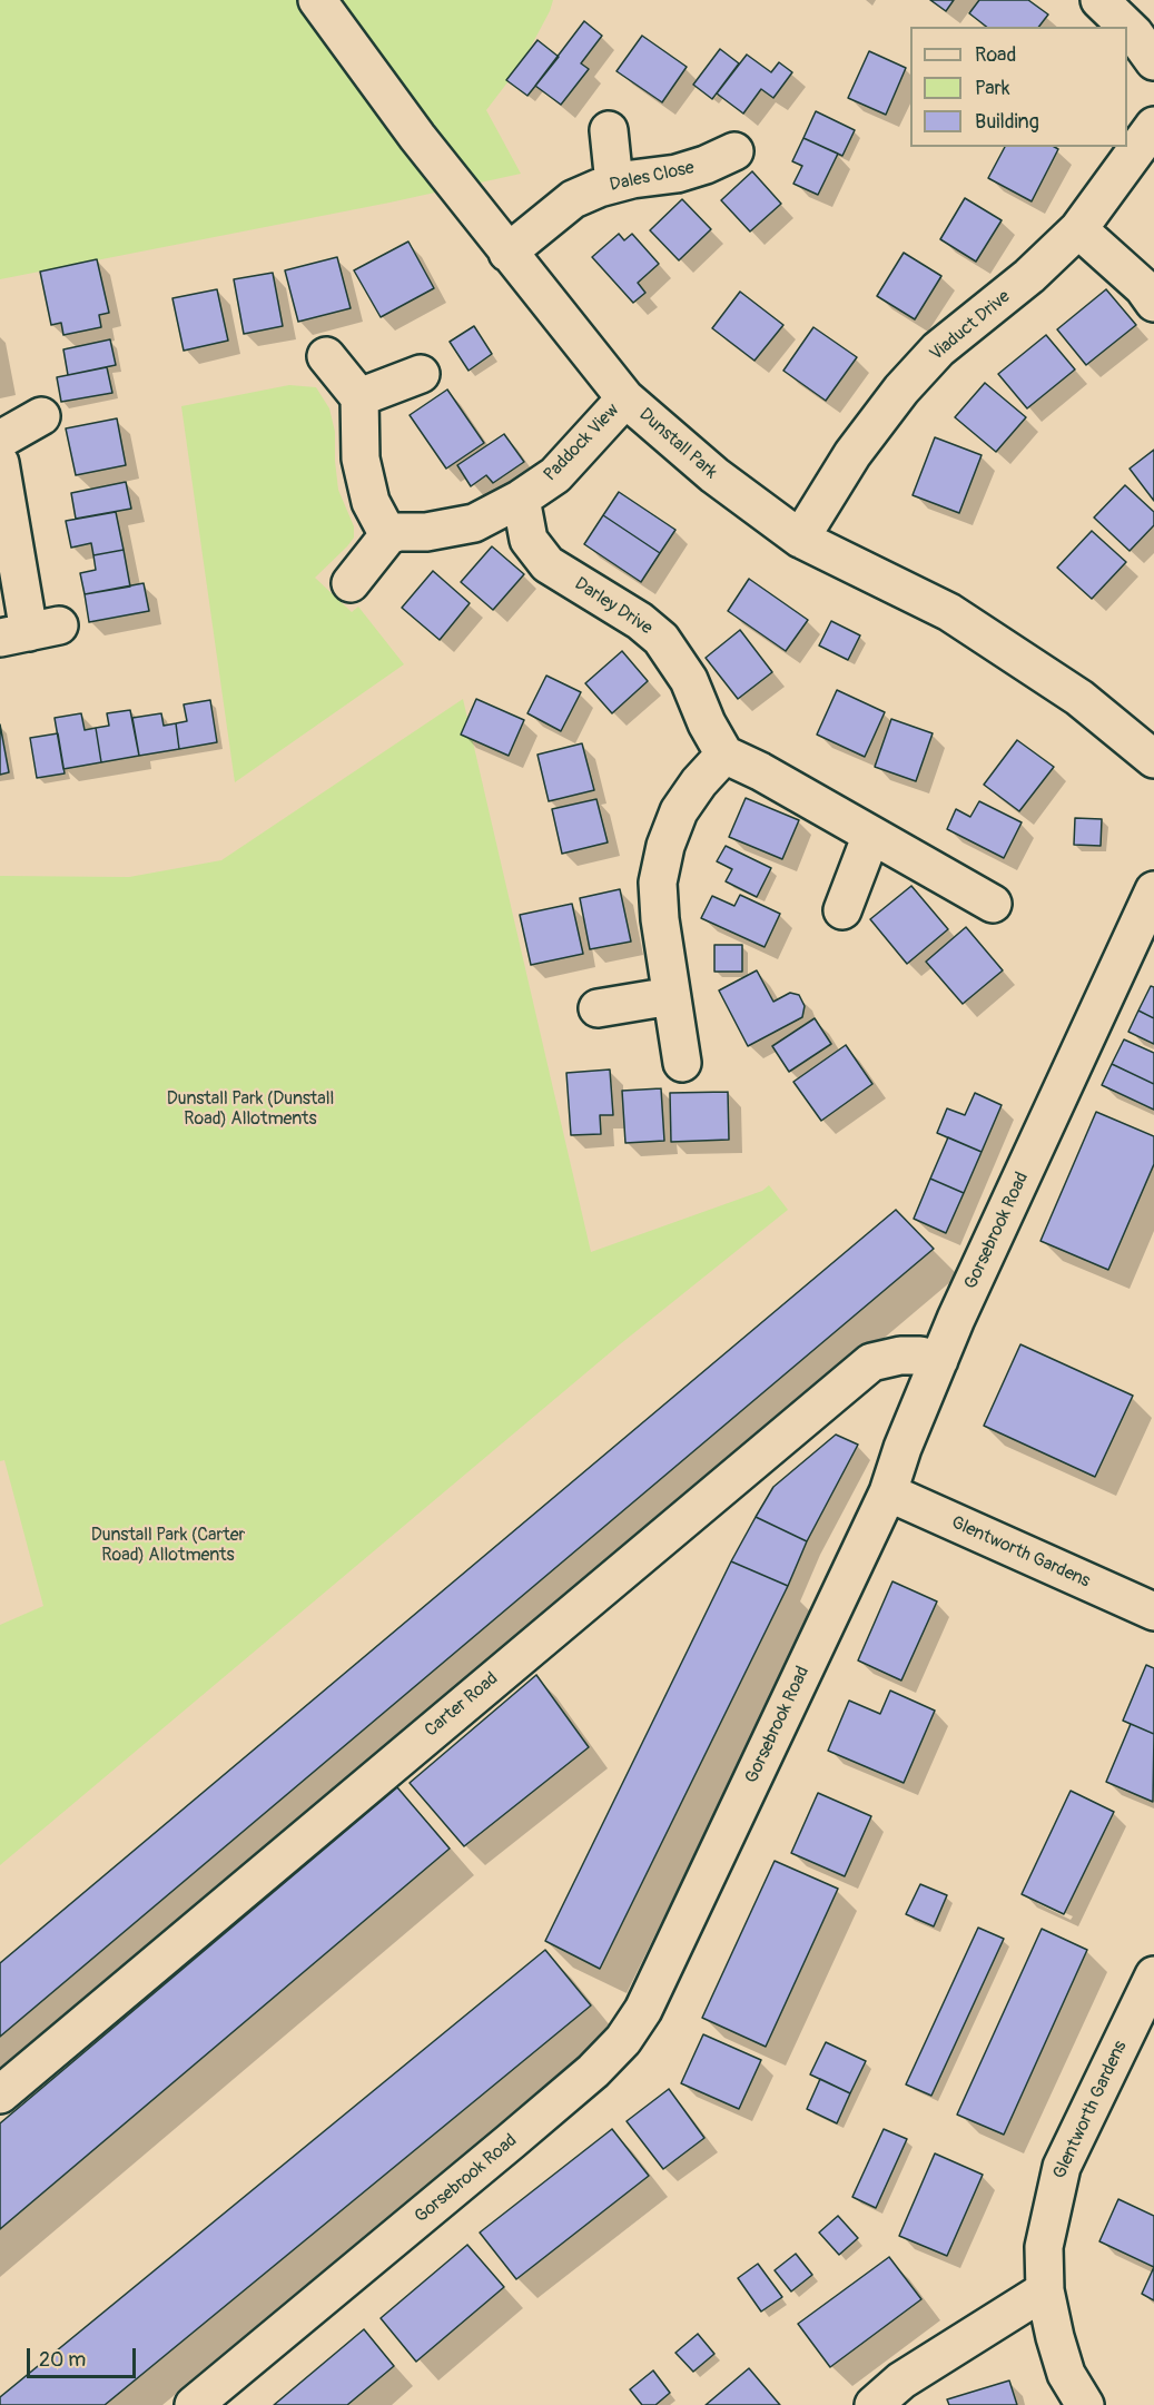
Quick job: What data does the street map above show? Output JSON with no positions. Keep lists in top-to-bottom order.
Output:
{
  "streets": {
    "street": [
      "Dales Close",
      "Viaduct Drive",
      "Paddock View",
      "Dunstall Park",
      "Darley Drive",
      "Gorsebrook Road",
      "Glentworth Gardens",
      "Carter Road"
    ]
  },
  "crossings": [
    ["Dales Close", "Dunstall Park"],
    ["Viaduct Drive", "Dunstall Park"],
    ["Paddock View", "Dunstall Park"],
    ["Paddock View", "Darley Drive"],
    ["Gorsebrook Road", "Glentworth Gardens"],
    ["Gorsebrook Road", "Carter Road"]
  ],
  "parks": ["Dunstall Park (Dunstall Road) Allotments", "Dunstall Park (Carter Road) Allotments"],
  "legend": ["Road", "Park", "Building"],
  "scale_bar": "20 m"
}
